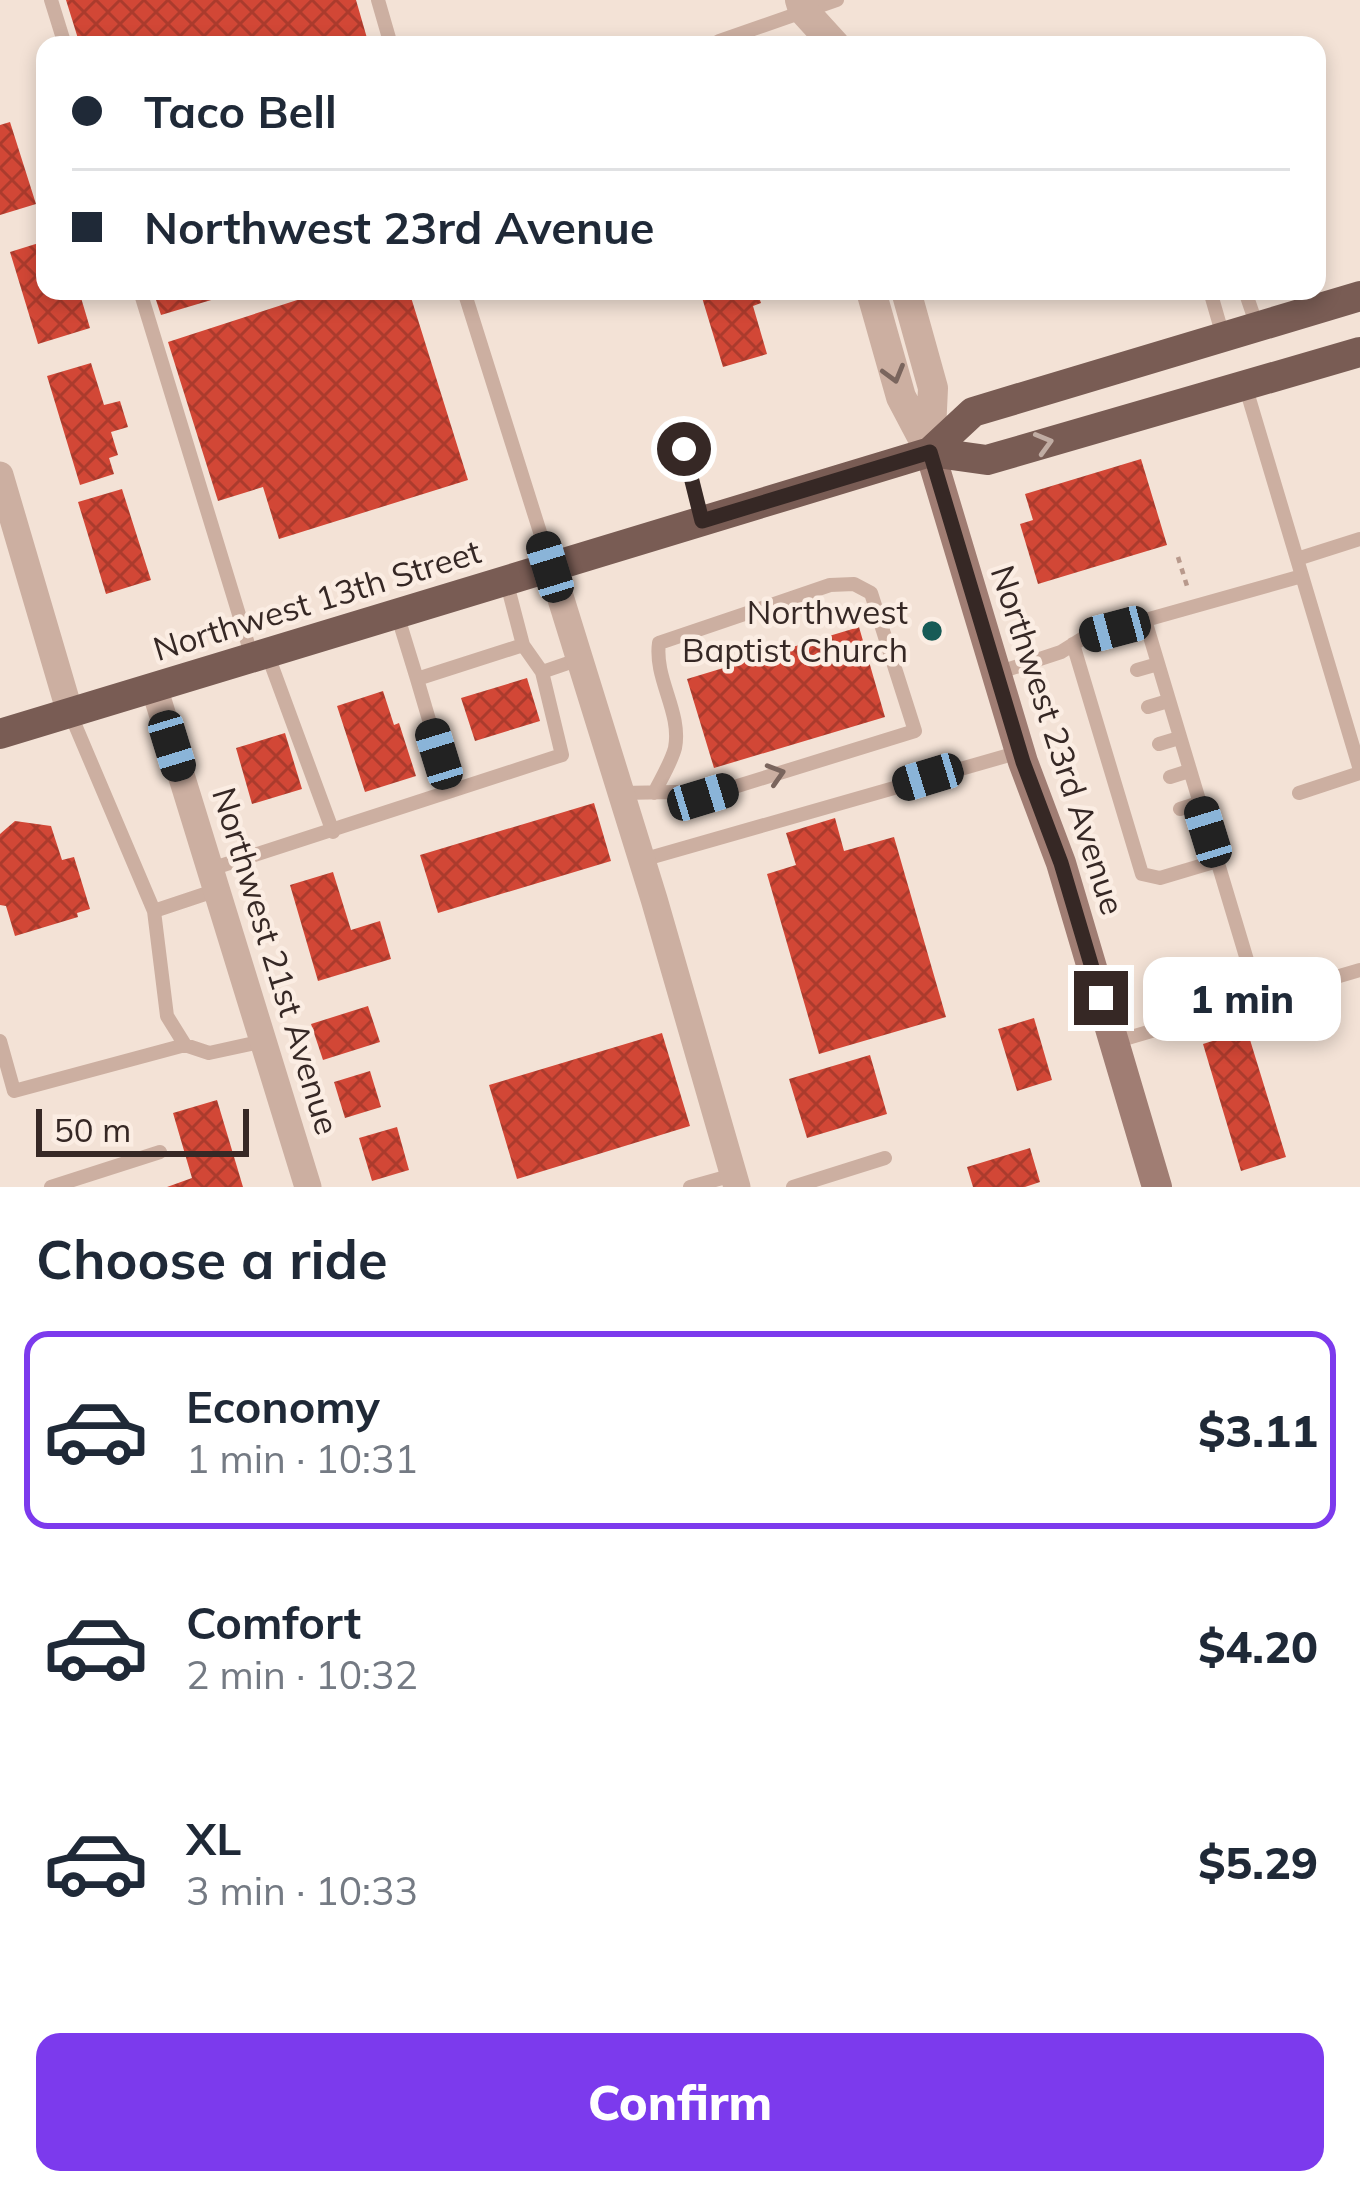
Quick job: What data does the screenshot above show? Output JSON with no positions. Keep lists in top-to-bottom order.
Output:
{
  "streets": {
    "main road": ["Northwest 13th Street", "Northwest 23rd Avenue"],
    "street": ["Northwest 21st Avenue"]
  },
  "crossings": [
    ["Northwest 13th Street", "Northwest 23rd Avenue"],
    ["Northwest 13th Street", "Northwest 21st Avenue"]
  ],
  "places": ["Northwest Baptist Church"],
  "scale_bar": "50 m",
  "page": {
    "banner": ["Taco Bell", "Northwest 23rd Avenue"],
    "bubble": "1 min",
    "scale": "50 m",
    "heading": "Choose a ride",
    "list": [
      {
        "name": "Economy",
        "note": "1 min · 10:31",
        "value": "$3.11"
      },
      {
        "name": "Comfort",
        "note": "2 min · 10:32",
        "value": "$4.20"
      },
      {
        "name": "XL",
        "note": "3 min · 10:33",
        "value": "$5.29"
      }
    ],
    "buttons": "Confirm"
  }
}
